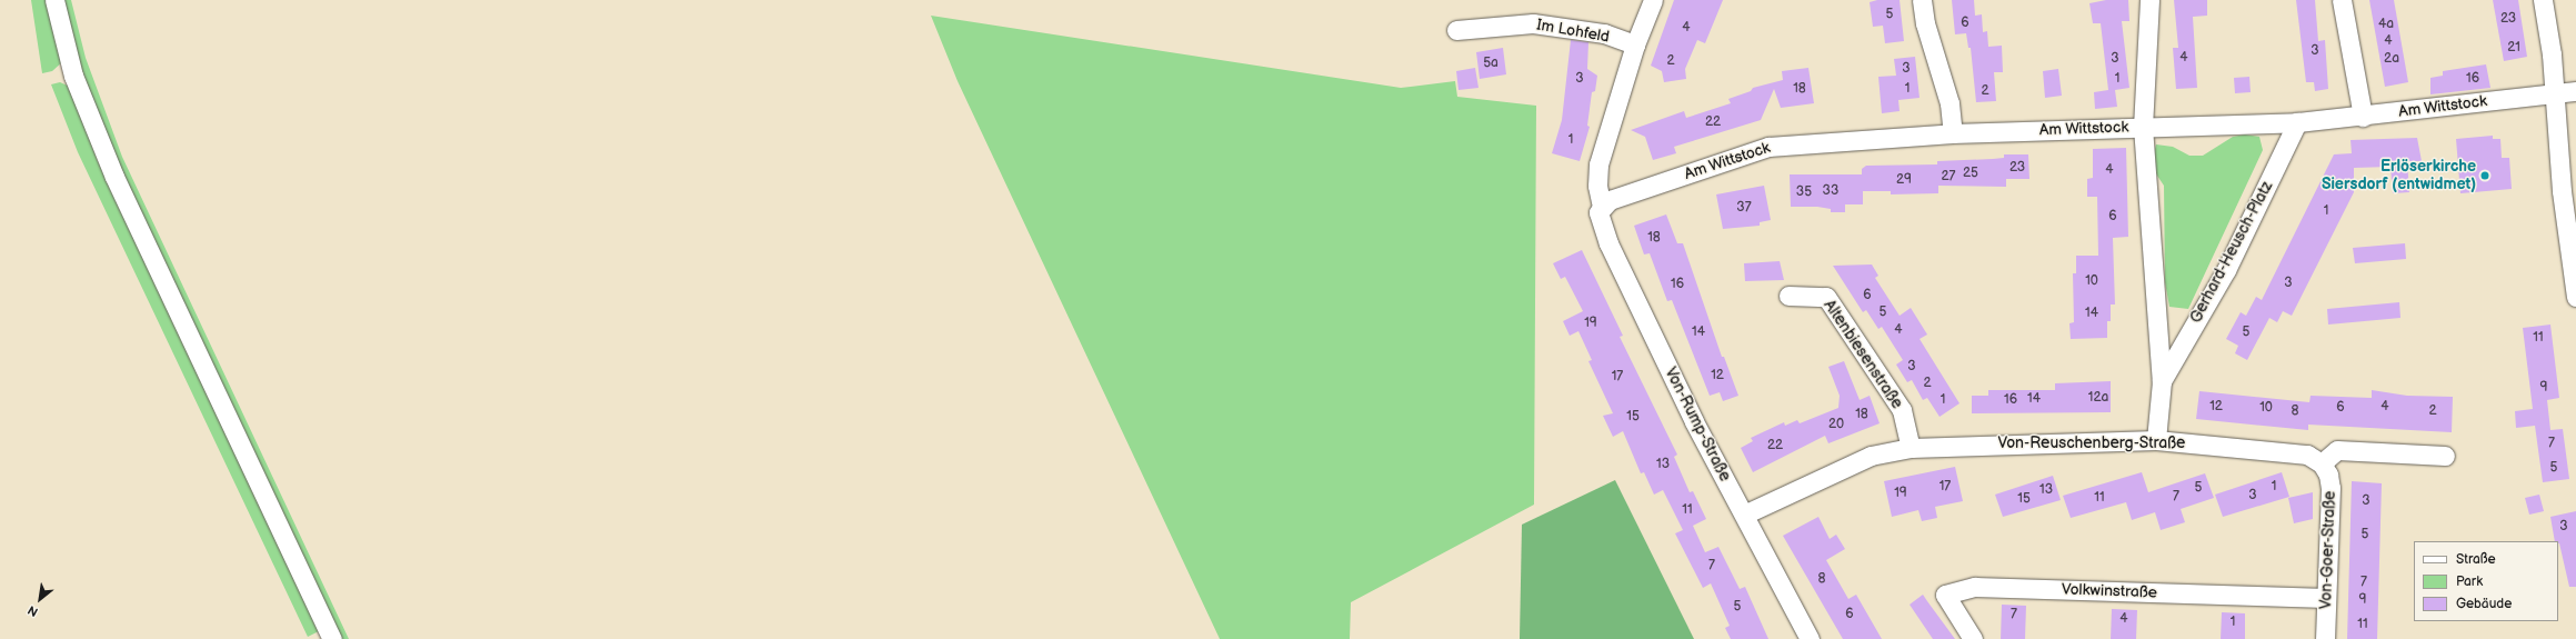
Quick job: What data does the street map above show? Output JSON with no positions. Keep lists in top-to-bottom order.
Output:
{
  "streets": {
    "street": [
      "Im Lohfeld",
      "Am Wittstock",
      "Gerhard-Heusch-Platz",
      "Altenbiesenstraße",
      "Von-Rump-Straße",
      "Von-Reuschenberg-Straße",
      "Von-Goer-Straße",
      "Volkwinstraße"
    ]
  },
  "crossings": [
    ["Am Wittstock", "Gerhard-Heusch-Platz"],
    ["Am Wittstock", "Von-Rump-Straße"],
    ["Gerhard-Heusch-Platz", "Von-Reuschenberg-Straße"],
    ["Altenbiesenstraße", "Von-Reuschenberg-Straße"],
    ["Von-Rump-Straße", "Von-Reuschenberg-Straße"],
    ["Von-Reuschenberg-Straße", "Von-Goer-Straße"],
    ["Von-Goer-Straße", "Volkwinstraße"]
  ],
  "places": ["Erlöserkirche Siersdorf (entwidmet)"],
  "house_numbers": [
    "5",
    "23",
    "6",
    "4a",
    "4",
    "4",
    "21",
    "3",
    "4",
    "3",
    "2a",
    "2",
    "5a",
    "3",
    "3",
    "1",
    "16",
    "18",
    "1",
    "2",
    "22",
    "1",
    "23",
    "4",
    "25",
    "27",
    "29",
    "33",
    "35",
    "37",
    "1",
    "6",
    "18",
    "10",
    "3",
    "16",
    "6",
    "5",
    "14",
    "19",
    "4",
    "14",
    "5",
    "11",
    "3",
    "12",
    "17",
    "2",
    "9",
    "12a",
    "14",
    "1",
    "16",
    "12",
    "4",
    "10",
    "6",
    "8",
    "2",
    "18",
    "15",
    "20",
    "7",
    "22",
    "13",
    "5",
    "17",
    "1",
    "5",
    "13",
    "19",
    "3",
    "7",
    "11",
    "15",
    "3",
    "11",
    "3",
    "5",
    "7",
    "8",
    "7",
    "9",
    "5",
    "6",
    "7",
    "4",
    "1",
    "11"
  ],
  "legend": ["Straße", "Park", "Gebäude"],
  "north": "bottom left"
}
